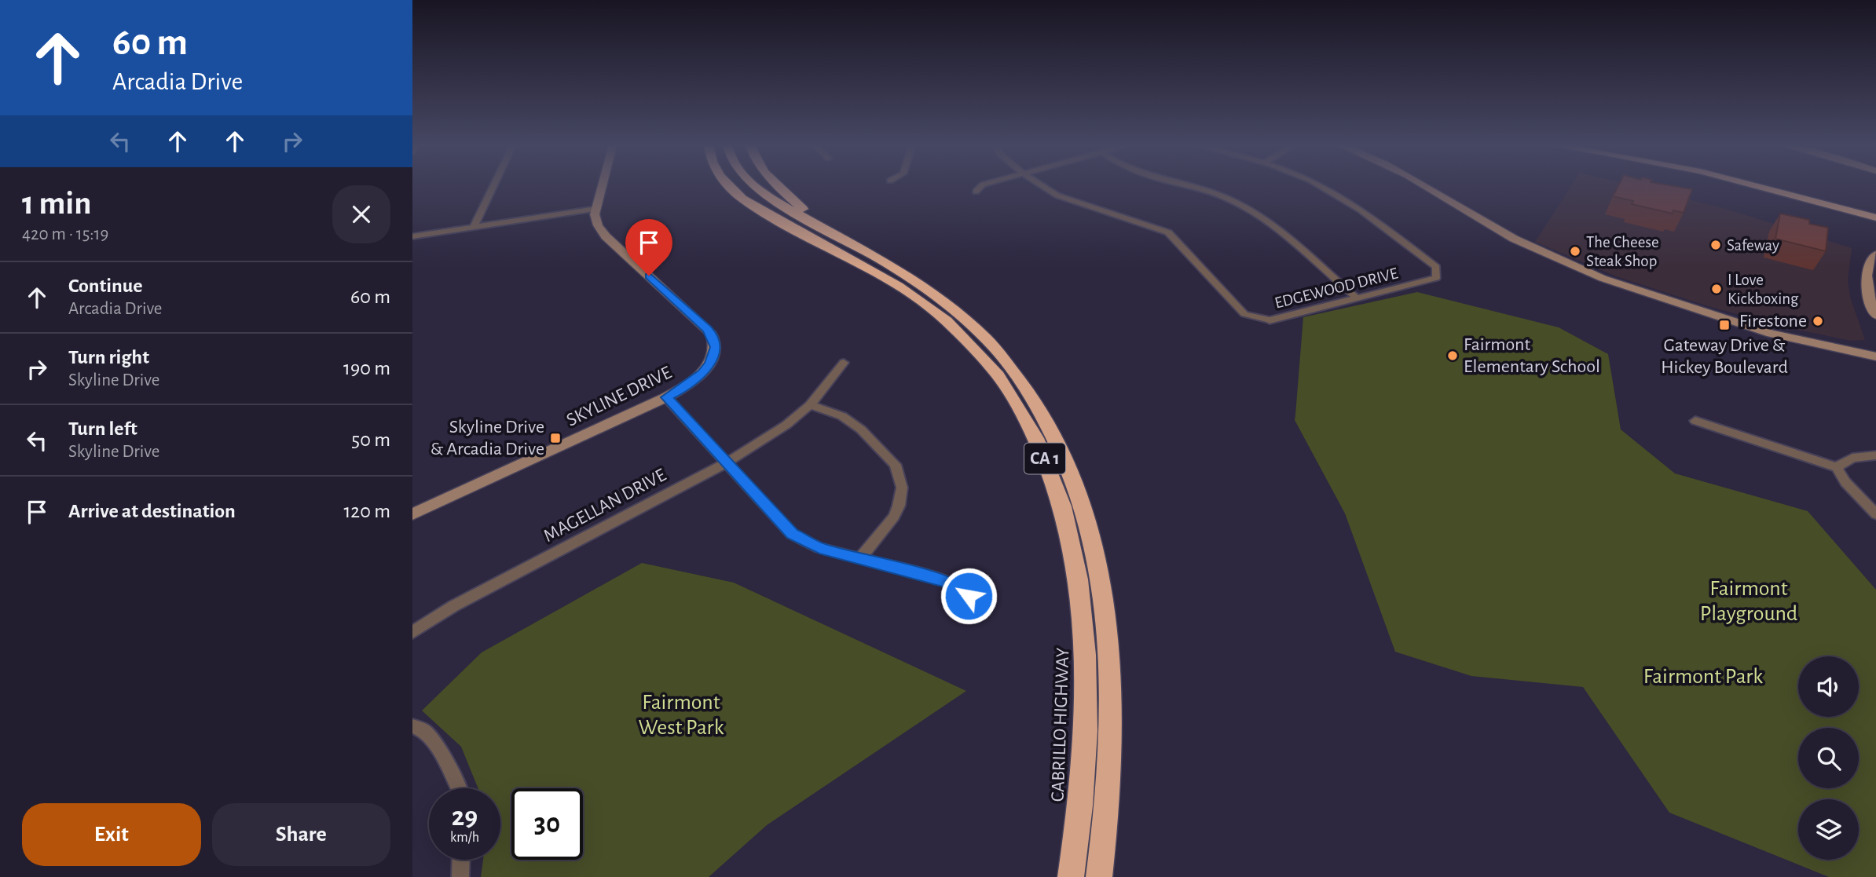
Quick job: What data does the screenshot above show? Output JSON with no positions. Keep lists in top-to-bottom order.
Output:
{
  "streets": {
    "highway": ["CA 1", "CABRILLO HIGHWAY"],
    "street": ["EDGEWOOD DRIVE", "SKYLINE DRIVE", "MAGELLAN DRIVE"]
  },
  "parks": ["Fairmont Playground", "Fairmont Park", "Fairmont West Park"],
  "places": {
    "other": [
      "Safeway",
      "The Cheese Steak Shop",
      "I Love Kickboxing",
      "Firestone",
      "Fairmont Elementary School"
    ],
    "transit": ["Gateway Drive & Hickey Boulevard", "Skyline Drive & Arcadia Drive"]
  },
  "page": {
    "turn": ["60 m", "Arcadia Drive"],
    "heading": ["1 min", "420 m · 15:19"],
    "list": [
      {
        "name": "Continue",
        "note": "Arcadia Drive",
        "value": "60 m"
      },
      {
        "name": "Turn right",
        "note": "Skyline Drive",
        "value": "190 m"
      },
      {
        "name": "Turn left",
        "note": "Skyline Drive",
        "value": "50 m"
      },
      {
        "name": "Arrive at destination",
        "value": "120 m"
      }
    ],
    "speed": "29 km/h",
    "limit": "30",
    "buttons": ["Exit", "Share"]
  }
}
